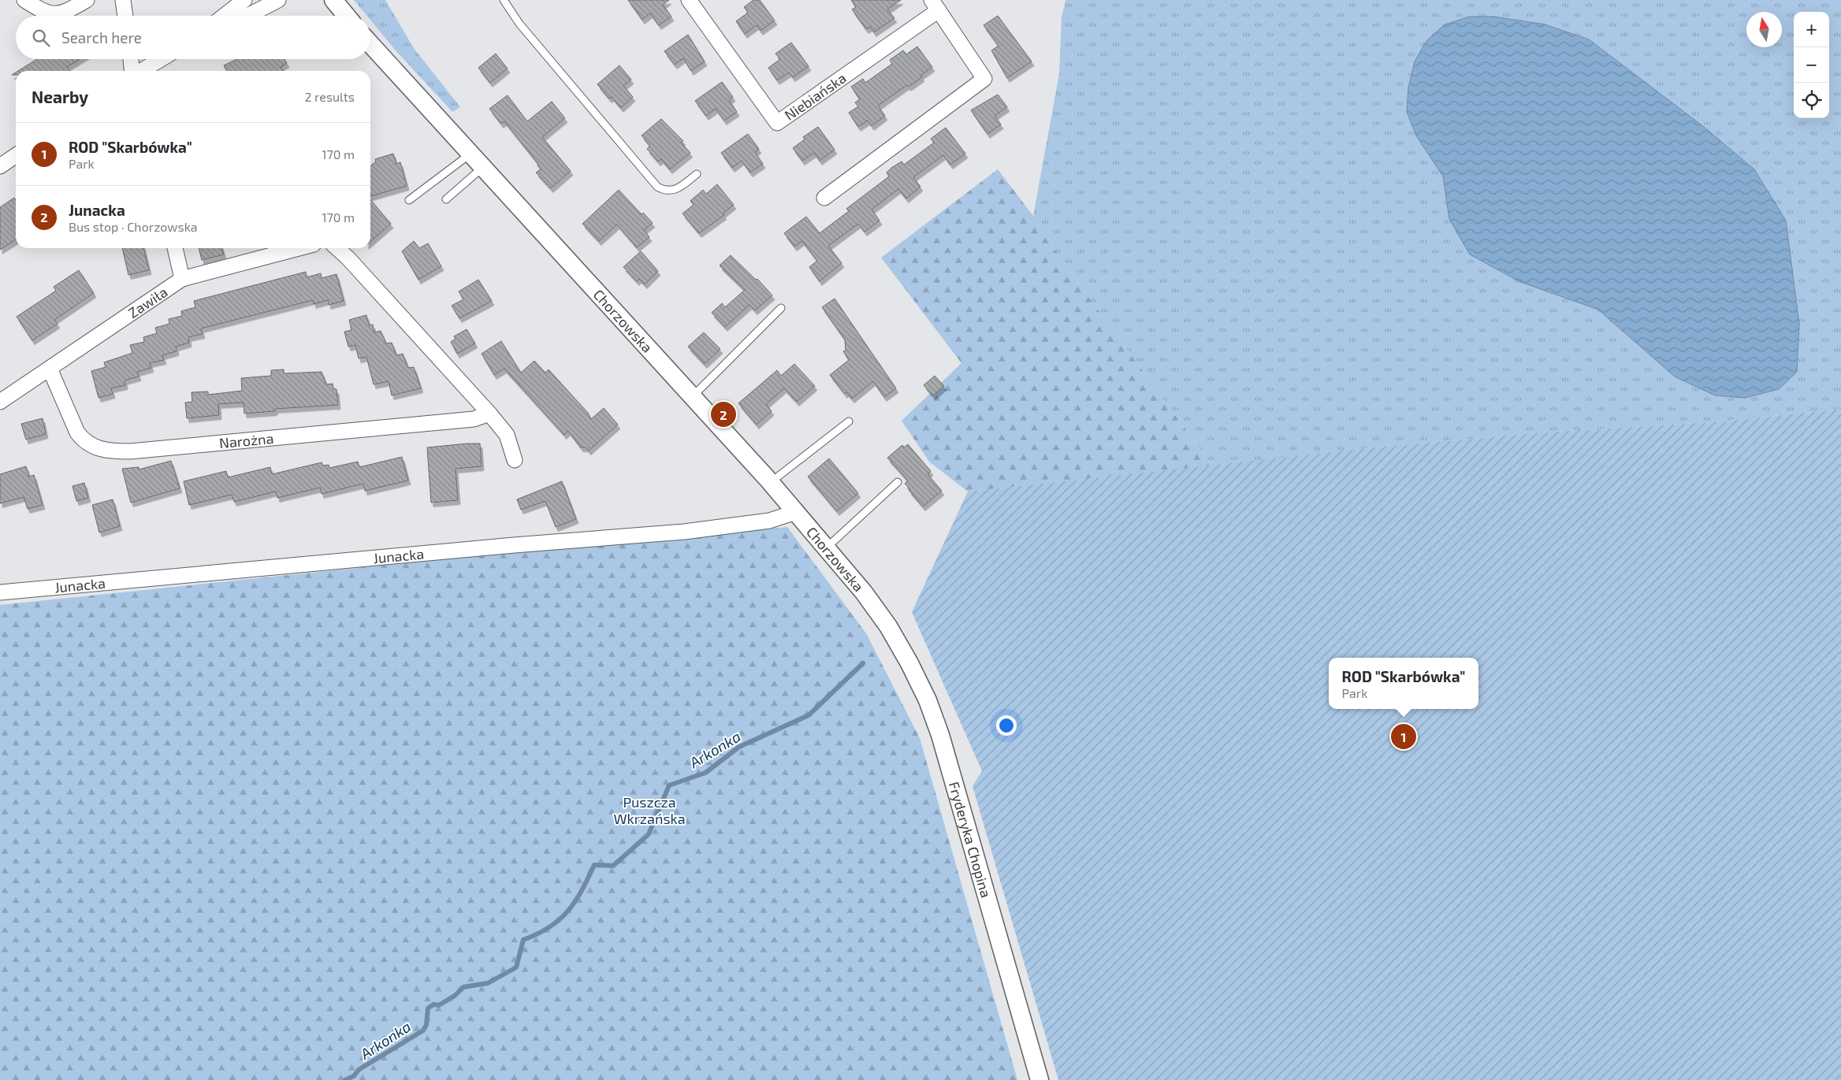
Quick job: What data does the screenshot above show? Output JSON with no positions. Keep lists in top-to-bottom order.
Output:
{
  "streets": {
    "street": [
      "Niebiańska",
      "Zawiła",
      "Chorzowska",
      "Narożna",
      "Junacka",
      "Fryderyka Chopina"
    ]
  },
  "crossings": [
    ["Zawiła", "Narożna"],
    ["Chorzowska", "Junacka"],
    ["Chorzowska", "Fryderyka Chopina"]
  ],
  "water": ["Arkonka"],
  "parks": ["Puszcza Wkrzańska"],
  "north": "top",
  "page": {
    "map_buttons": ["+", "−"],
    "search": "Search here",
    "heading": ["Nearby", "2 results"],
    "list": [
      {
        "mark": "1",
        "name": "ROD \"Skarbówka\"",
        "note": "Park",
        "value": "170 m"
      },
      {
        "mark": "2",
        "name": "Junacka",
        "note": "Bus stop · Chorzowska",
        "value": "170 m"
      }
    ],
    "pins": ["2", "1"],
    "popup": ["ROD \"Skarbówka\"", "Park"]
  }
}
